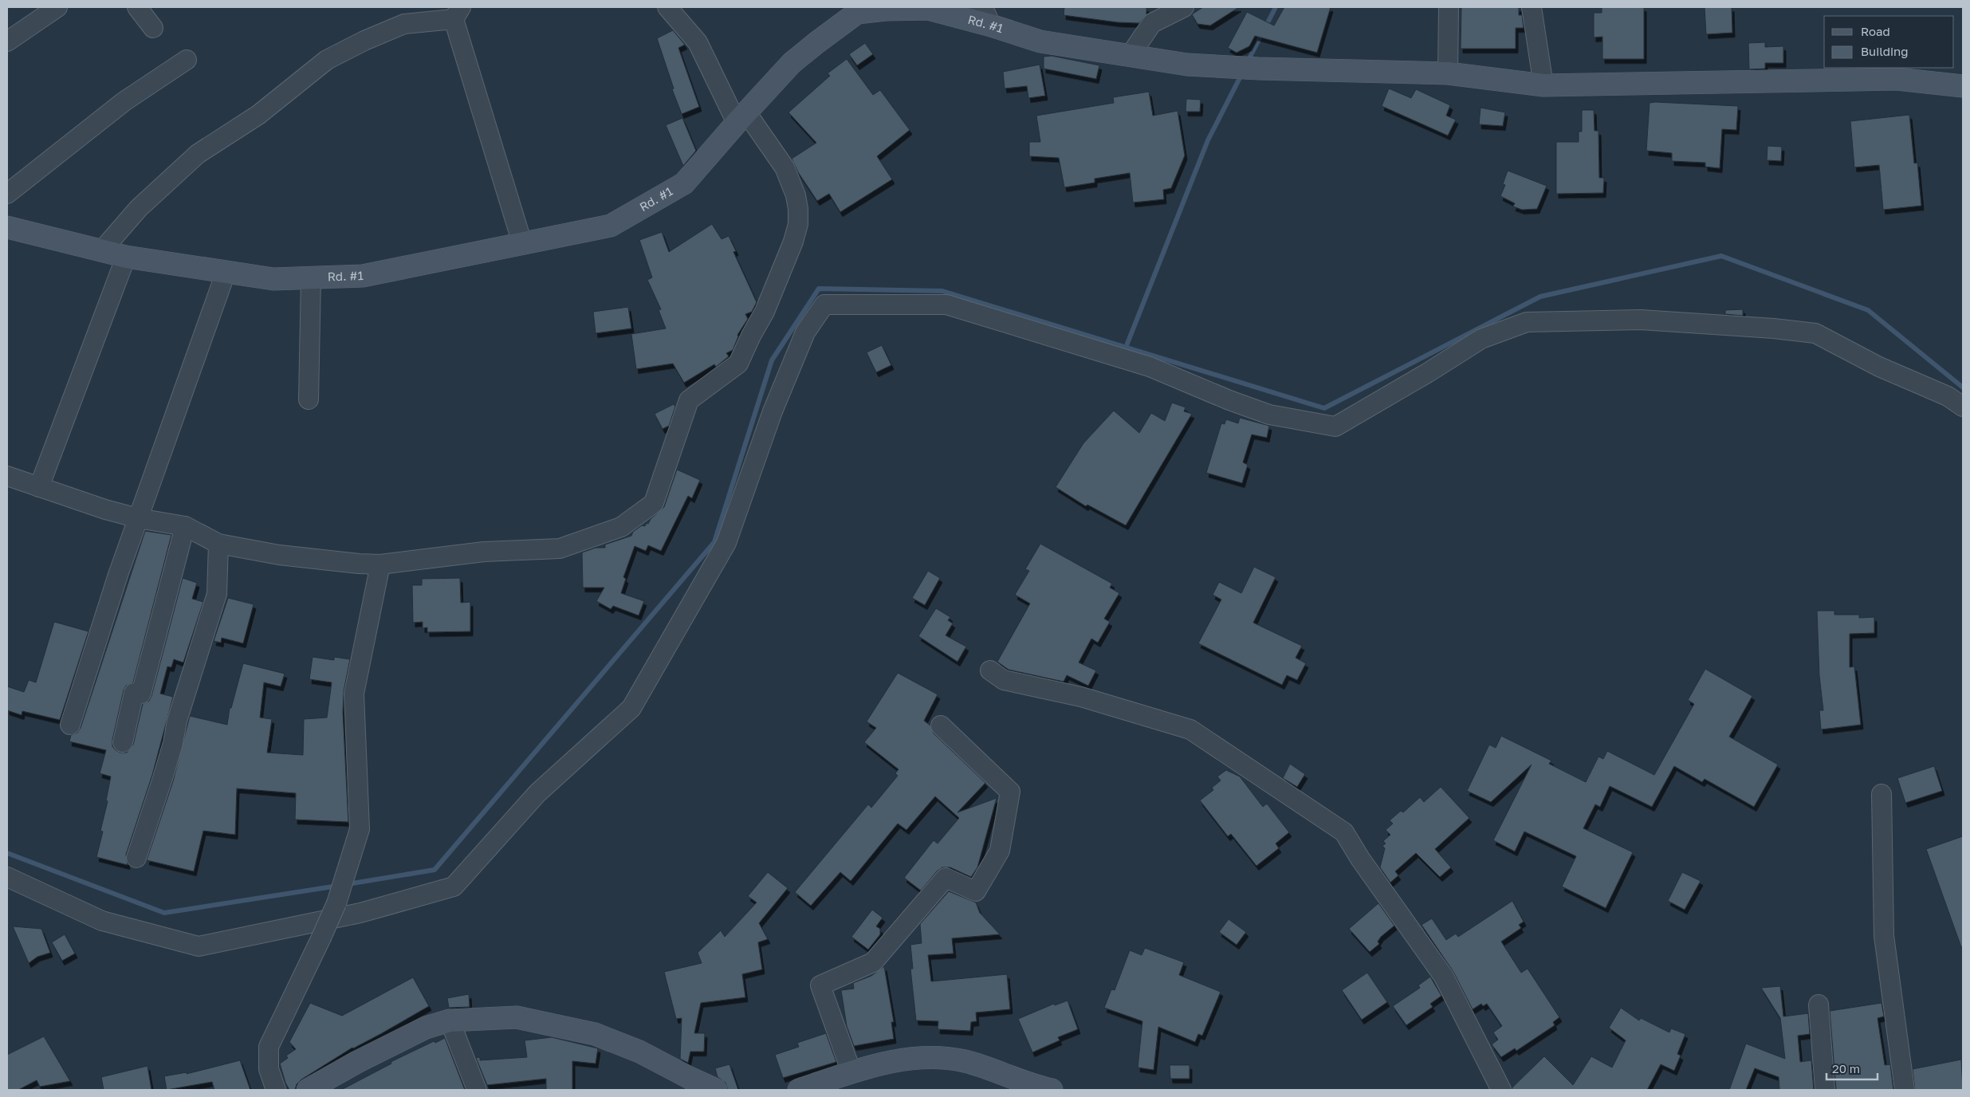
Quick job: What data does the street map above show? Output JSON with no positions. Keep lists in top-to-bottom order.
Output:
{
  "streets": {
    "main road": ["Rd. #1"]
  },
  "legend": ["Road", "Building"],
  "scale_bar": "20 m"
}
